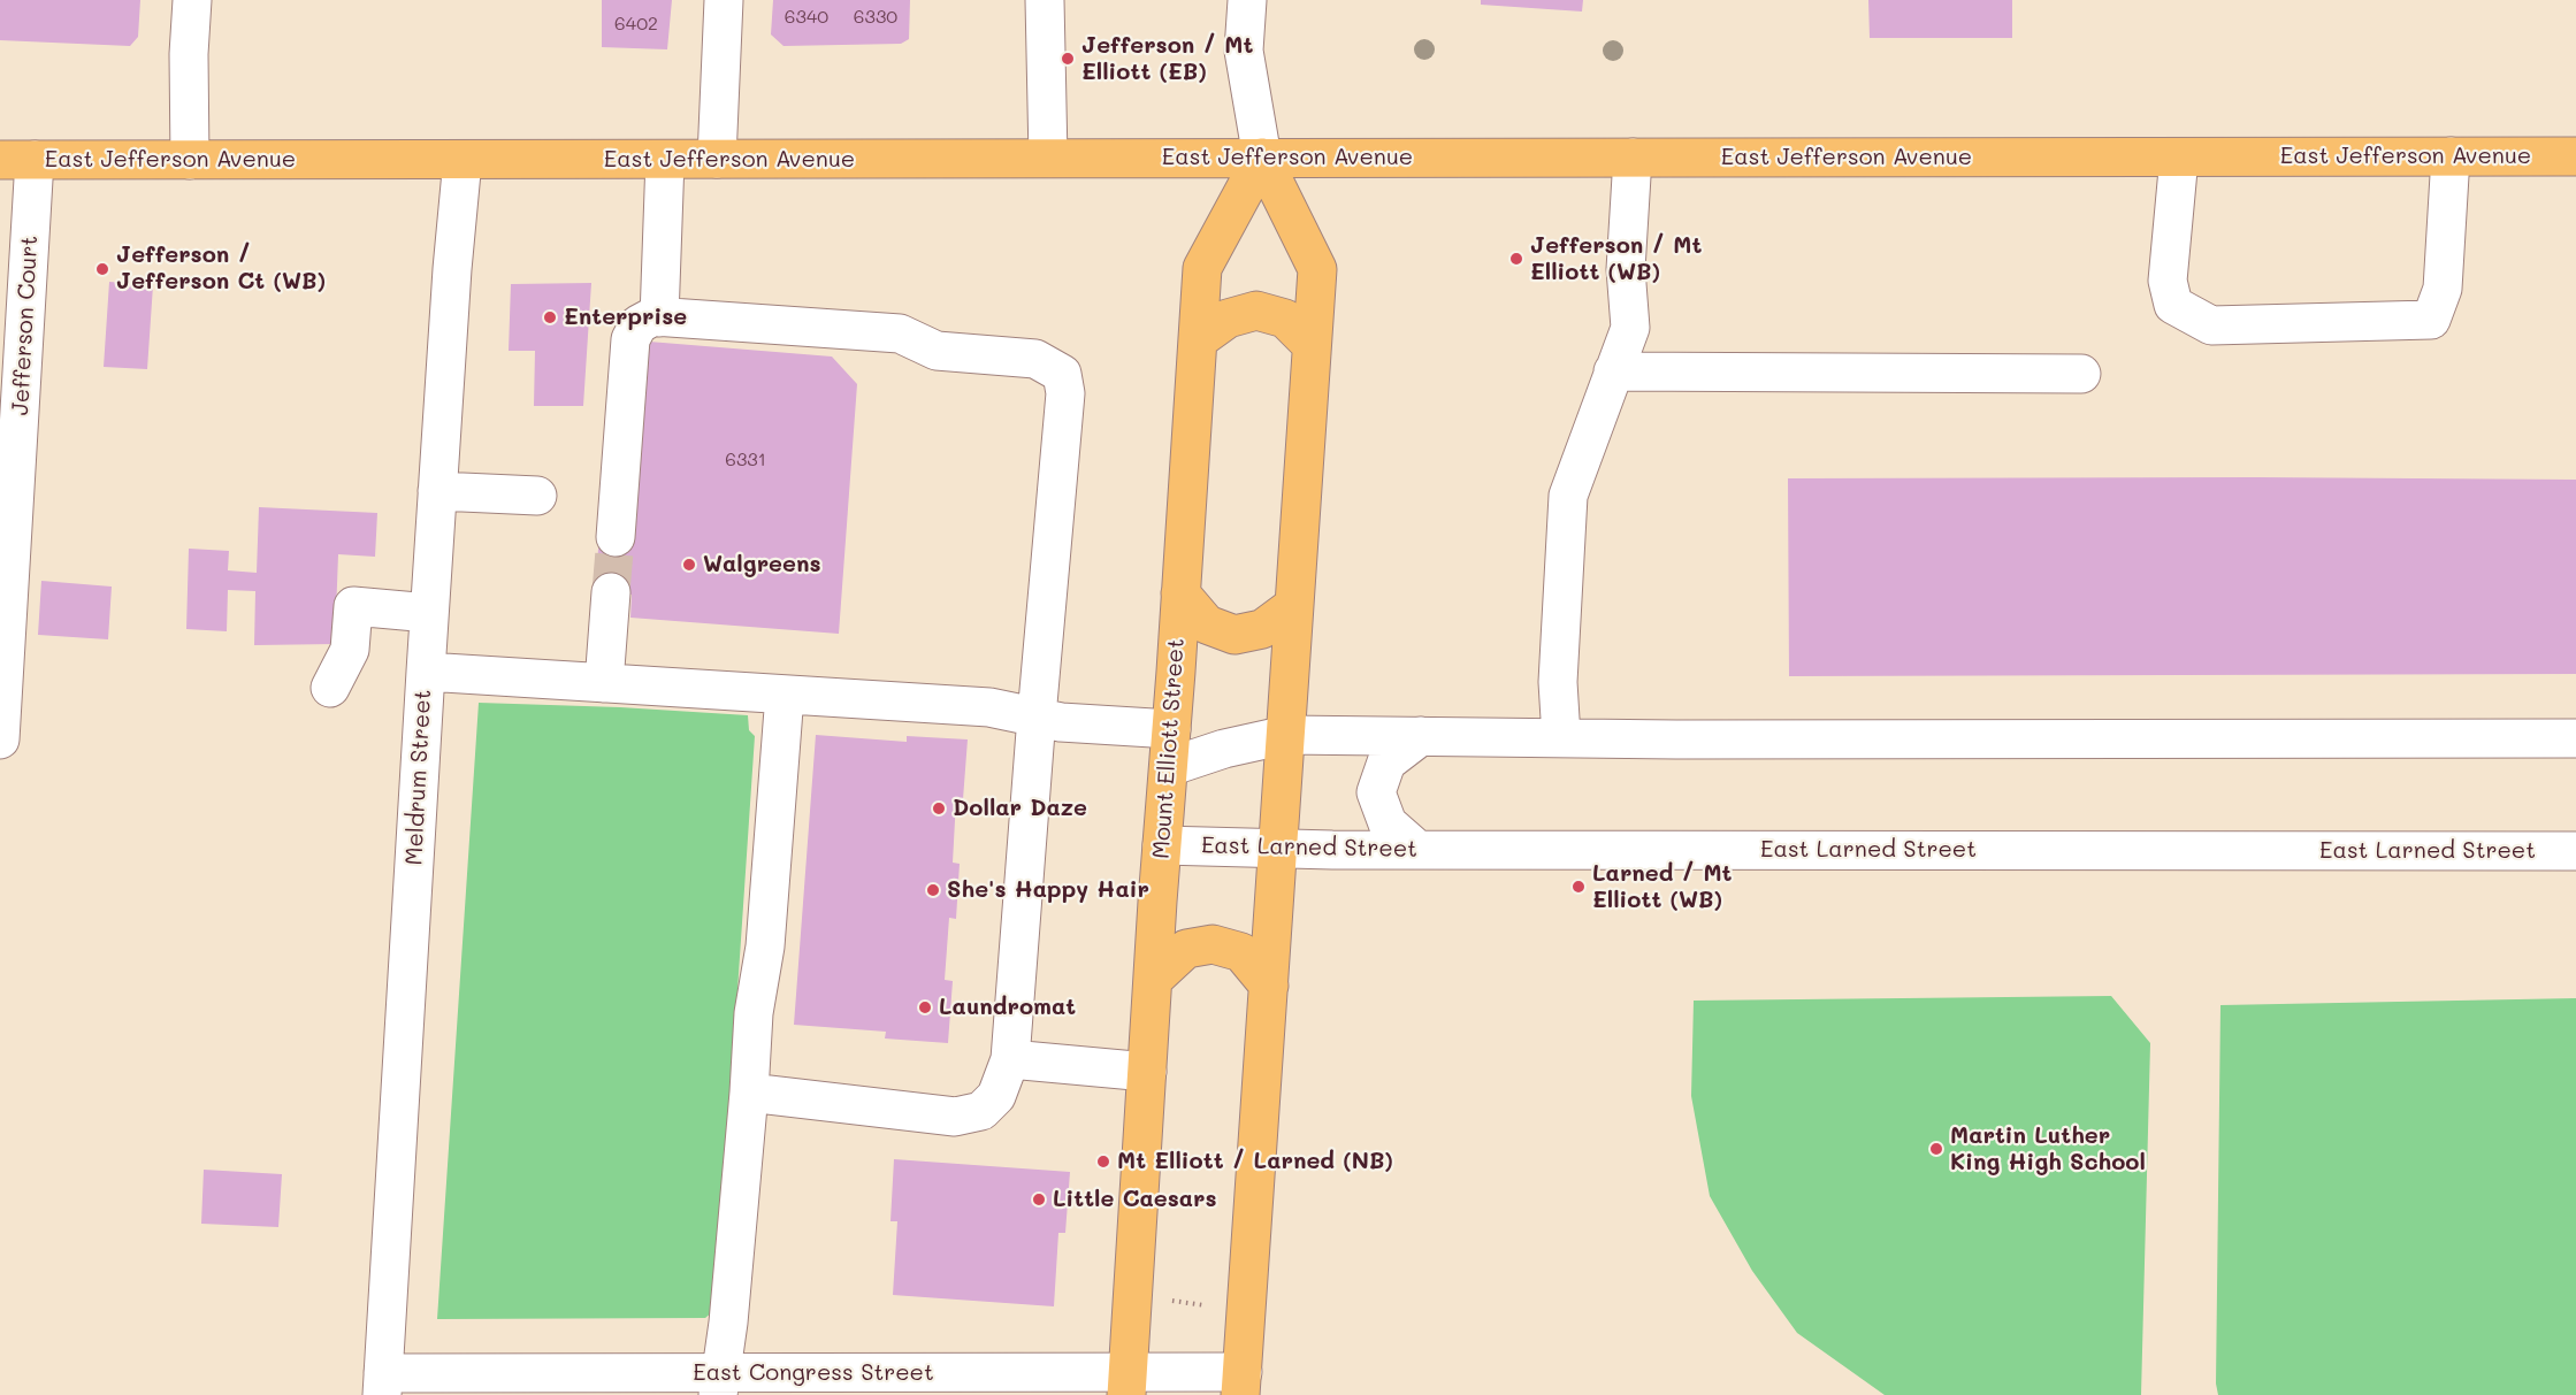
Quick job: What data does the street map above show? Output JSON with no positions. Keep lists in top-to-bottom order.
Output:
{
  "streets": {
    "main road": ["East Jefferson Avenue", "Mount Elliott Street"],
    "street": [
      "Jefferson Court",
      "Meldrum Street",
      "East Larned Street",
      "East Congress Street"
    ]
  },
  "crossings": [
    ["East Jefferson Avenue", "Jefferson Court"],
    ["East Jefferson Avenue", "Mount Elliott Street"],
    ["East Jefferson Avenue", "Meldrum Street"],
    ["Mount Elliott Street", "East Larned Street"],
    ["Mount Elliott Street", "East Congress Street"],
    ["Meldrum Street", "East Congress Street"]
  ],
  "places": [
    "Jefferson / Mt Elliott (EB)",
    "Jefferson / Mt Elliott (WB)",
    "Jefferson / Jefferson Ct (WB)",
    "Enterprise",
    "Walgreens",
    "Dollar Daze",
    "Larned / Mt Elliott (WB)",
    "She's Happy Hair",
    "Laundromat",
    "Martin Luther King High School",
    "Mt Elliott / Larned (NB)",
    "Little Caesars"
  ],
  "house_numbers": [
    "6340",
    "6330",
    "6402",
    "6331"
  ]
}
